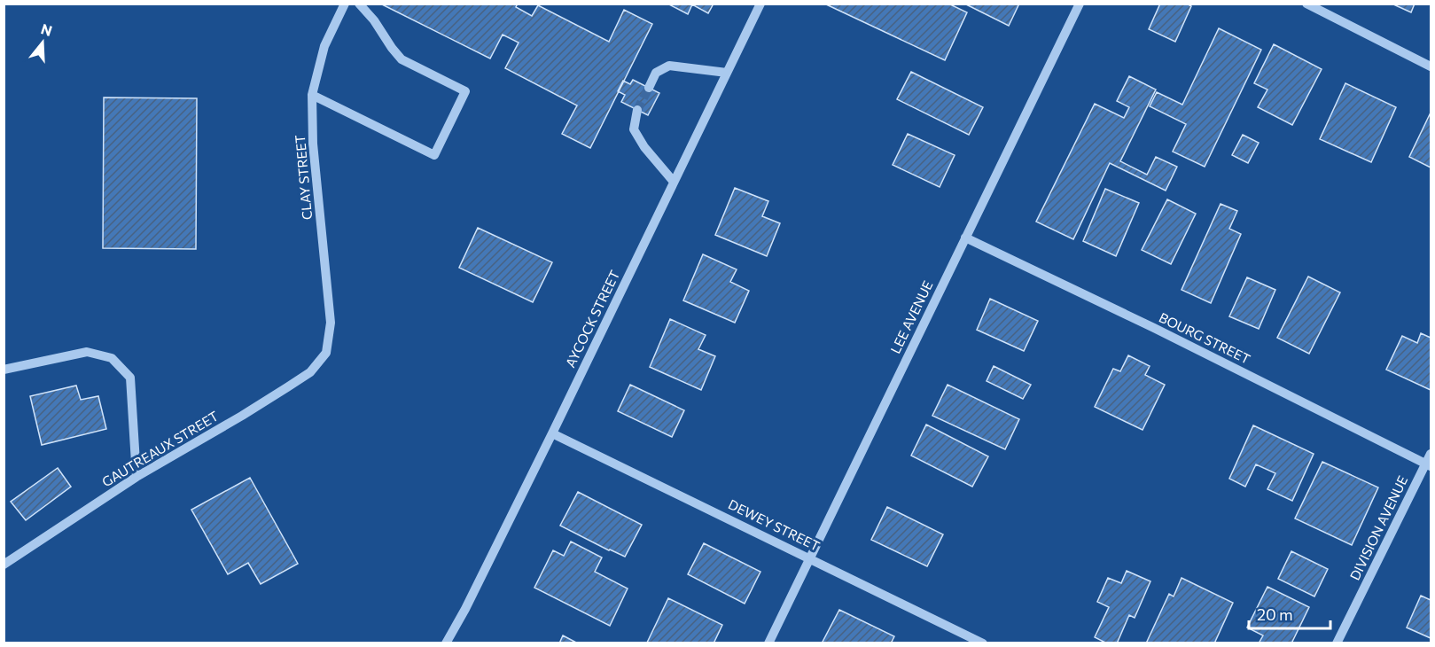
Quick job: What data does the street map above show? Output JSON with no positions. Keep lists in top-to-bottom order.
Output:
{
  "streets": {
    "street": [
      "CLAY STREET",
      "LEE AVENUE",
      "AYCOCK STREET",
      "BOURG STREET",
      "GAUTREAUX STREET",
      "DEWEY STREET",
      "DIVISION AVENUE"
    ]
  },
  "crossings": [
    ["CLAY STREET", "GAUTREAUX STREET"],
    ["LEE AVENUE", "BOURG STREET"],
    ["LEE AVENUE", "DEWEY STREET"],
    ["AYCOCK STREET", "DEWEY STREET"],
    ["BOURG STREET", "DIVISION AVENUE"]
  ],
  "scale_bar": "20 m",
  "north": "top"
}
